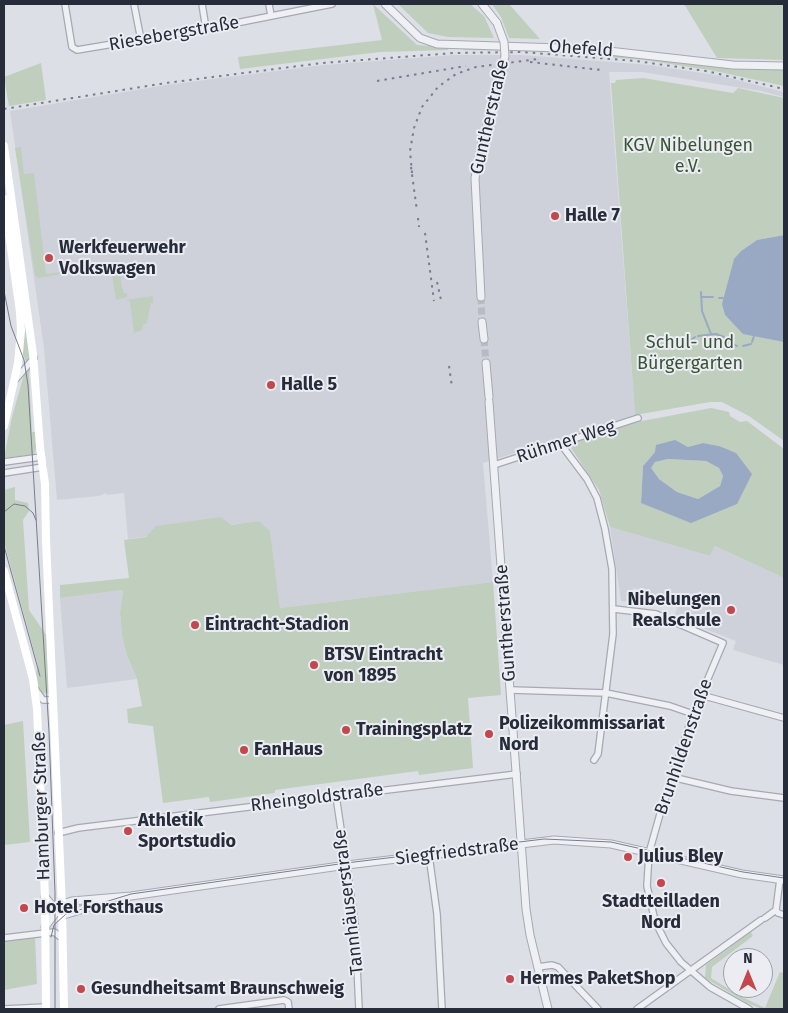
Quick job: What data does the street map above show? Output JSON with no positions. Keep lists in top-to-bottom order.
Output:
{
  "streets": {
    "main road": ["Hamburger Straße"],
    "street": [
      "Riesebergstraße",
      "Ohefeld",
      "Guntherstraße",
      "Rühmer Weg",
      "Brunhildenstraße",
      "Rheingoldstraße",
      "Siegfriedstraße",
      "Tannhäuserstraße"
    ]
  },
  "crossings": [
    ["Guntherstraße", "Rühmer Weg"],
    ["Guntherstraße", "Rheingoldstraße"],
    ["Guntherstraße", "Siegfriedstraße"],
    ["Brunhildenstraße", "Siegfriedstraße"],
    ["Rheingoldstraße", "Hamburger Straße"],
    ["Rheingoldstraße", "Tannhäuserstraße"],
    ["Hamburger Straße", "Siegfriedstraße"],
    ["Siegfriedstraße", "Tannhäuserstraße"]
  ],
  "parks": ["KGV Nibelungen e.V.", "Schul- und Bürgergarten"],
  "places": [
    "Halle 7",
    "Werkfeuerwehr Volkswagen",
    "Halle 5",
    "Nibelungen Realschule",
    "Eintracht-Stadion",
    "BTSV Eintracht von 1895",
    "Trainingsplatz",
    "Polizeikommissariat Nord",
    "FanHaus",
    "Athletik Sportstudio",
    "Julius Bley",
    "Stadtteilladen Nord",
    "Hotel Forsthaus",
    "Hermes PaketShop",
    "Gesundheitsamt Braunschweig"
  ],
  "north": "top"
}
